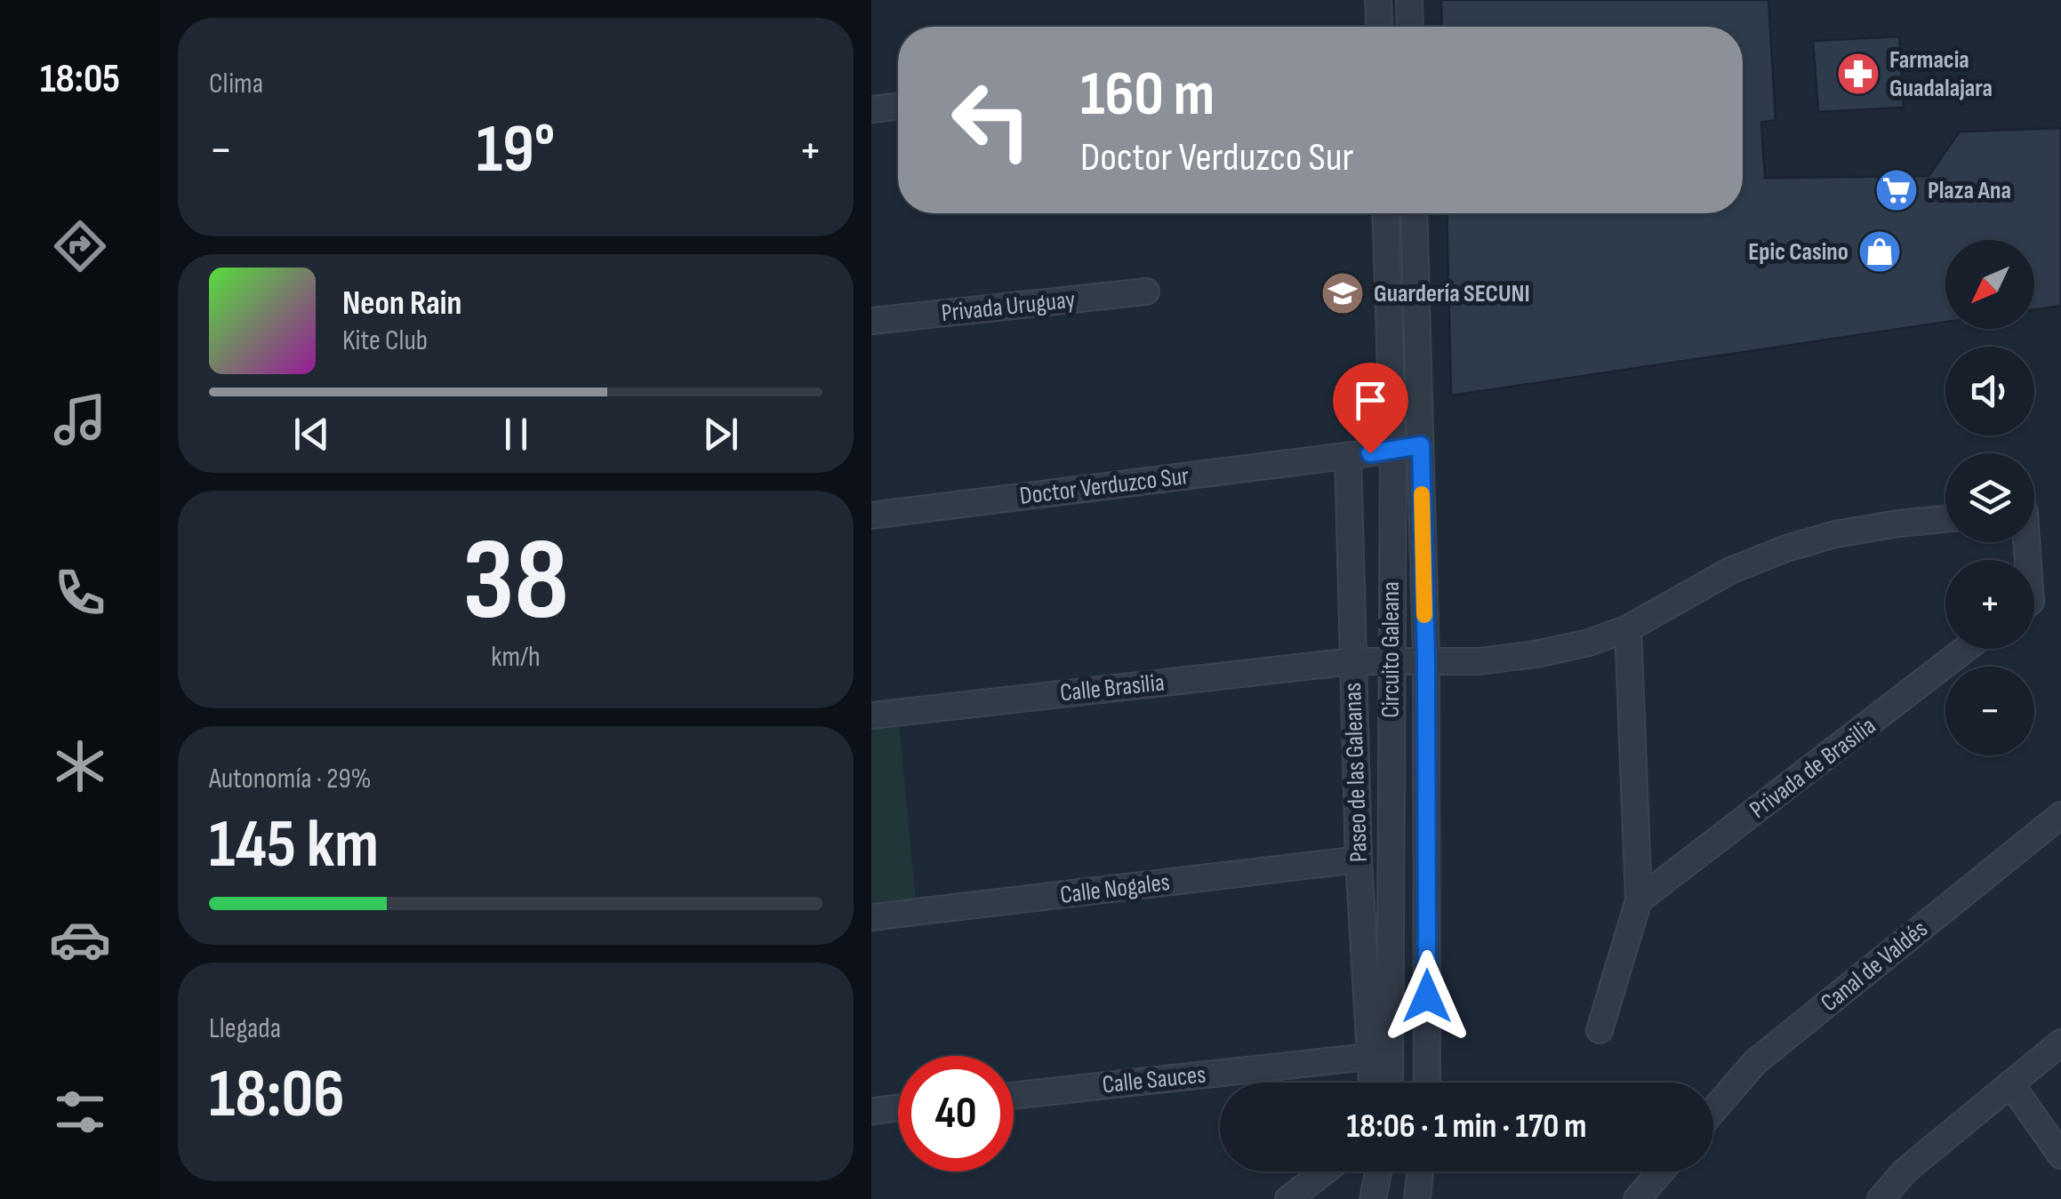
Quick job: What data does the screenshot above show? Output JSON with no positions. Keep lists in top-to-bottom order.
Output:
{
  "streets": {
    "street": [
      "Privada Uruguay",
      "Doctor Verduzco Sur",
      "Circuito Galeana",
      "Calle Brasilia",
      "Privada de Brasilia",
      "Paseo de las Galeanas",
      "Calle Nogales",
      "Canal de Valdés",
      "Calle Sauces"
    ]
  },
  "crossings": [
    ["Doctor Verduzco Sur", "Circuito Galeana"],
    ["Doctor Verduzco Sur", "Paseo de las Galeanas"],
    ["Circuito Galeana", "Calle Brasilia"],
    ["Calle Brasilia", "Paseo de las Galeanas"],
    ["Paseo de las Galeanas", "Calle Nogales"],
    ["Paseo de las Galeanas", "Calle Sauces"]
  ],
  "places": {
    "pharmacy": ["Farmacia Guadalajara"],
    "supermarket": ["Plaza Ana"],
    "shop": ["Epic Casino"],
    "school or university": ["Guardería SECUNI"]
  },
  "north": "bottom left",
  "page": {
    "tabs": "18:05",
    "tile": [
      "Clima",
      ["38", "km/h"],
      ["Autonomía · 29%", "145 km"],
      ["Llegada", "18:06"]
    ],
    "turn": ["160 m", "Doctor Verduzco Sur"],
    "heat": ["−", "19°", "+"],
    "map_buttons": ["+", "−"],
    "song": ["Neon Rain", "Kite Club"],
    "limit": "40",
    "trip": "18:06 · 1 min · 170 m"
  }
}
